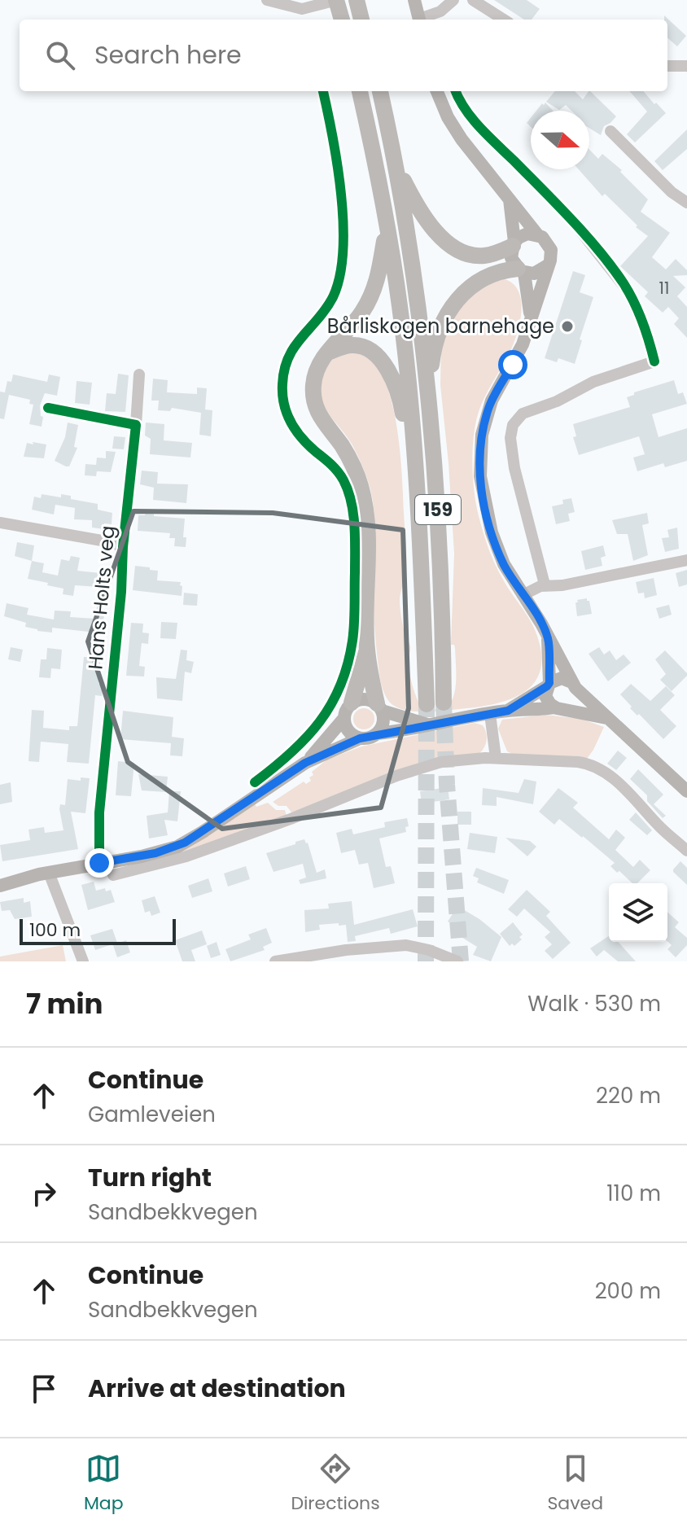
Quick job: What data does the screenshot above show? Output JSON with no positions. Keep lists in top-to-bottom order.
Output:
{
  "streets": {
    "highway": ["159"],
    "street": ["Hans Holts veg"]
  },
  "places": ["Bårliskogen barnehage"],
  "house_numbers": ["11"],
  "scale_bar": "100 m",
  "north": "right",
  "page": {
    "search": "Search here",
    "scale": "100 m",
    "heading": ["7 min", "Walk · 530 m"],
    "list": [
      ["Continue", "Gamleveien", "220 m"],
      ["Turn right", "Sandbekkvegen", "110 m"],
      ["Continue", "Sandbekkvegen", "200 m"],
      "Arrive at destination"
    ],
    "nav": ["Map", "Directions", "Saved"]
  }
}
